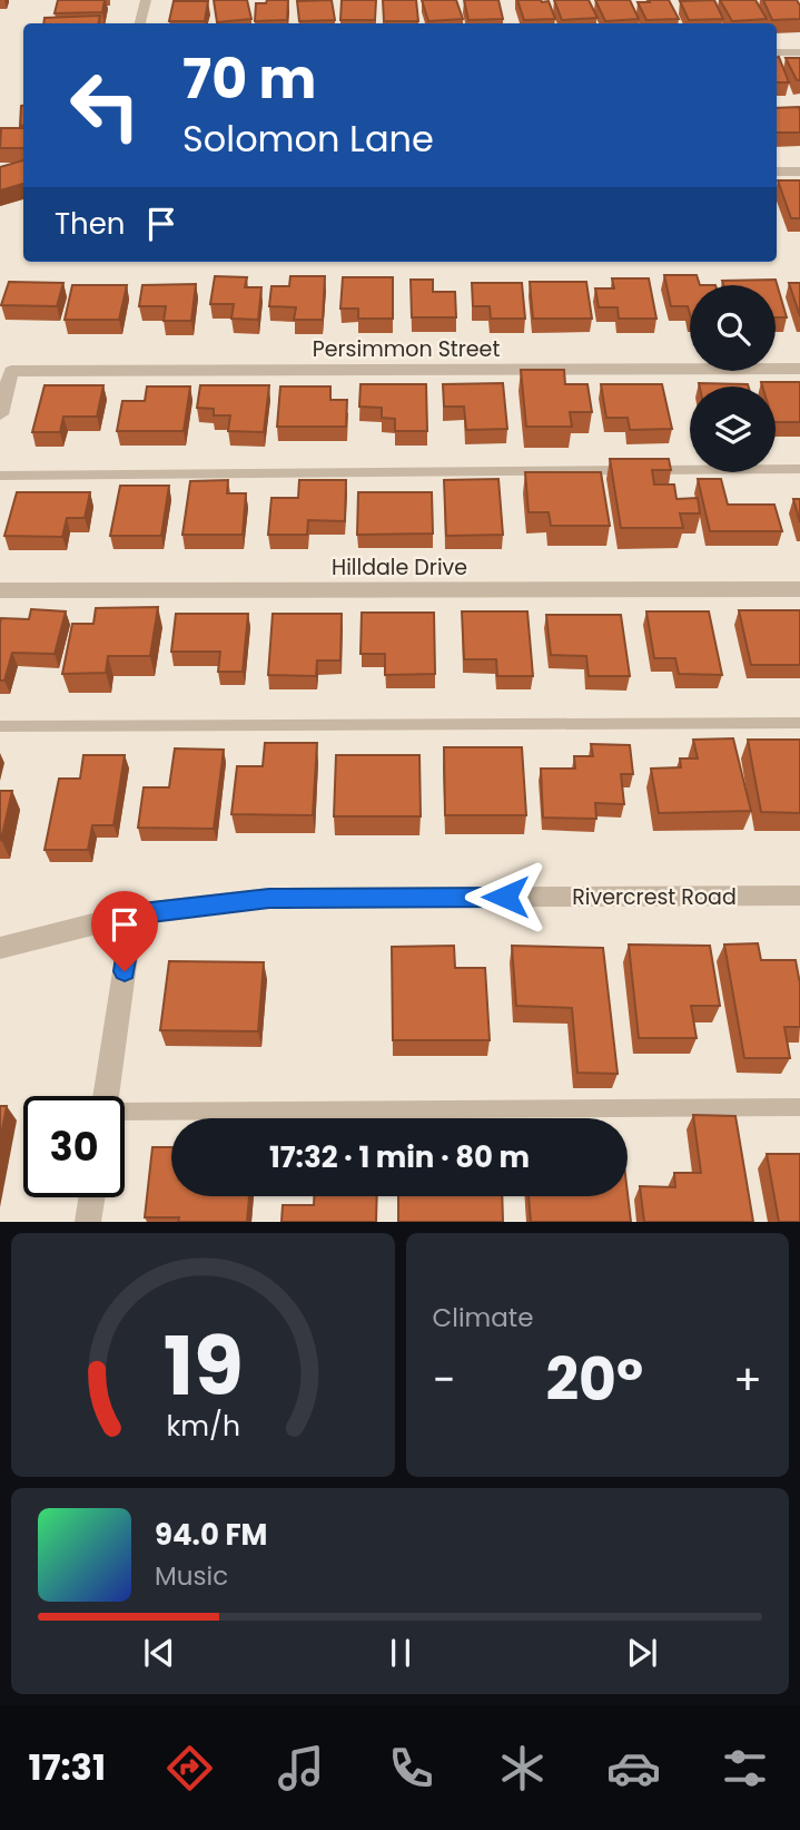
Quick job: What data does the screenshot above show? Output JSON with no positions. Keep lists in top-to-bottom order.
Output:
{
  "streets": {
    "street": ["Persimmon Street", "Hilldale Drive", "Rivercrest Road"]
  },
  "page": {
    "turn": ["70 m", "Solomon Lane"],
    "then": "Then",
    "limit": "30",
    "trip": "17:32 · 1 min · 80 m",
    "tile": "Climate",
    "heat": ["−", "20°", "+"],
    "song": ["94.0 FM", "Music"],
    "tabs": "17:31",
    "gauge": ["19", "km/h"]
  }
}
